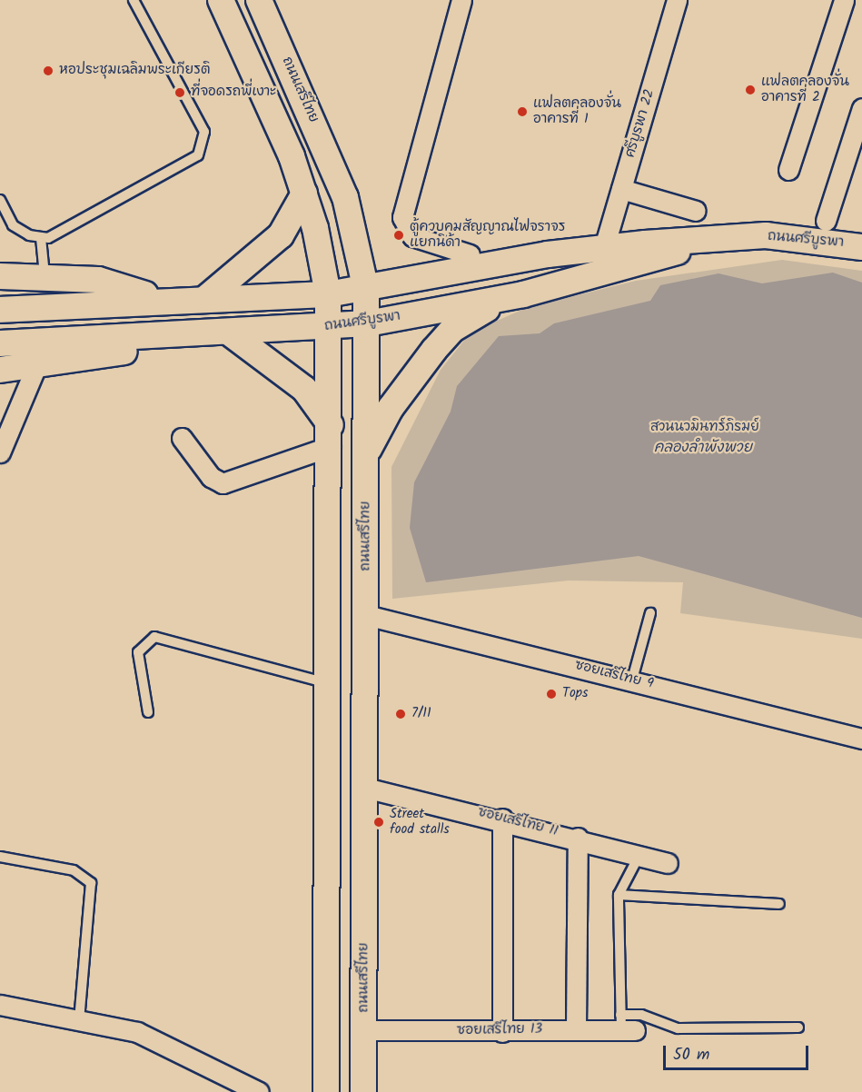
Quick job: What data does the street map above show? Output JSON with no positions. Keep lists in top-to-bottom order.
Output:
{
  "streets": {
    "main road": ["ถนนเสรีไทย", "ถนนศรีบูรพา"],
    "street": [
      "ศรีบูรพา 22",
      "ซอยเสรีไทย 9",
      "ซอยเสรีไทย 11",
      "ซอยเสรีไทย 13"
    ]
  },
  "crossings": [
    ["ถนนเสรีไทย", "ถนนศรีบูรพา"],
    ["ถนนเสรีไทย", "ซอยเสรีไทย 9"],
    ["ถนนเสรีไทย", "ซอยเสรีไทย 11"],
    ["ถนนเสรีไทย", "ซอยเสรีไทย 13"],
    ["ศรีบูรพา 22", "ถนนศรีบูรพา"]
  ],
  "water": ["คลองลำพังพวย"],
  "parks": ["สวนนวมินทร์ภิรมย์"],
  "places": [
    "หอประชุมเฉลิมพระเกียรติ",
    "แฟลตคลองจั่น อาคารที่ 2",
    "ที่จอดรถพี่เงาะ",
    "แฟลตคลองจั่น อาคารที่ 1",
    "ตู้ควบคุมสัญญาณไฟจราจร แยกนิด้า",
    "Tops",
    "7/11",
    "Street food stalls"
  ],
  "scale_bar": "50 m"
}
